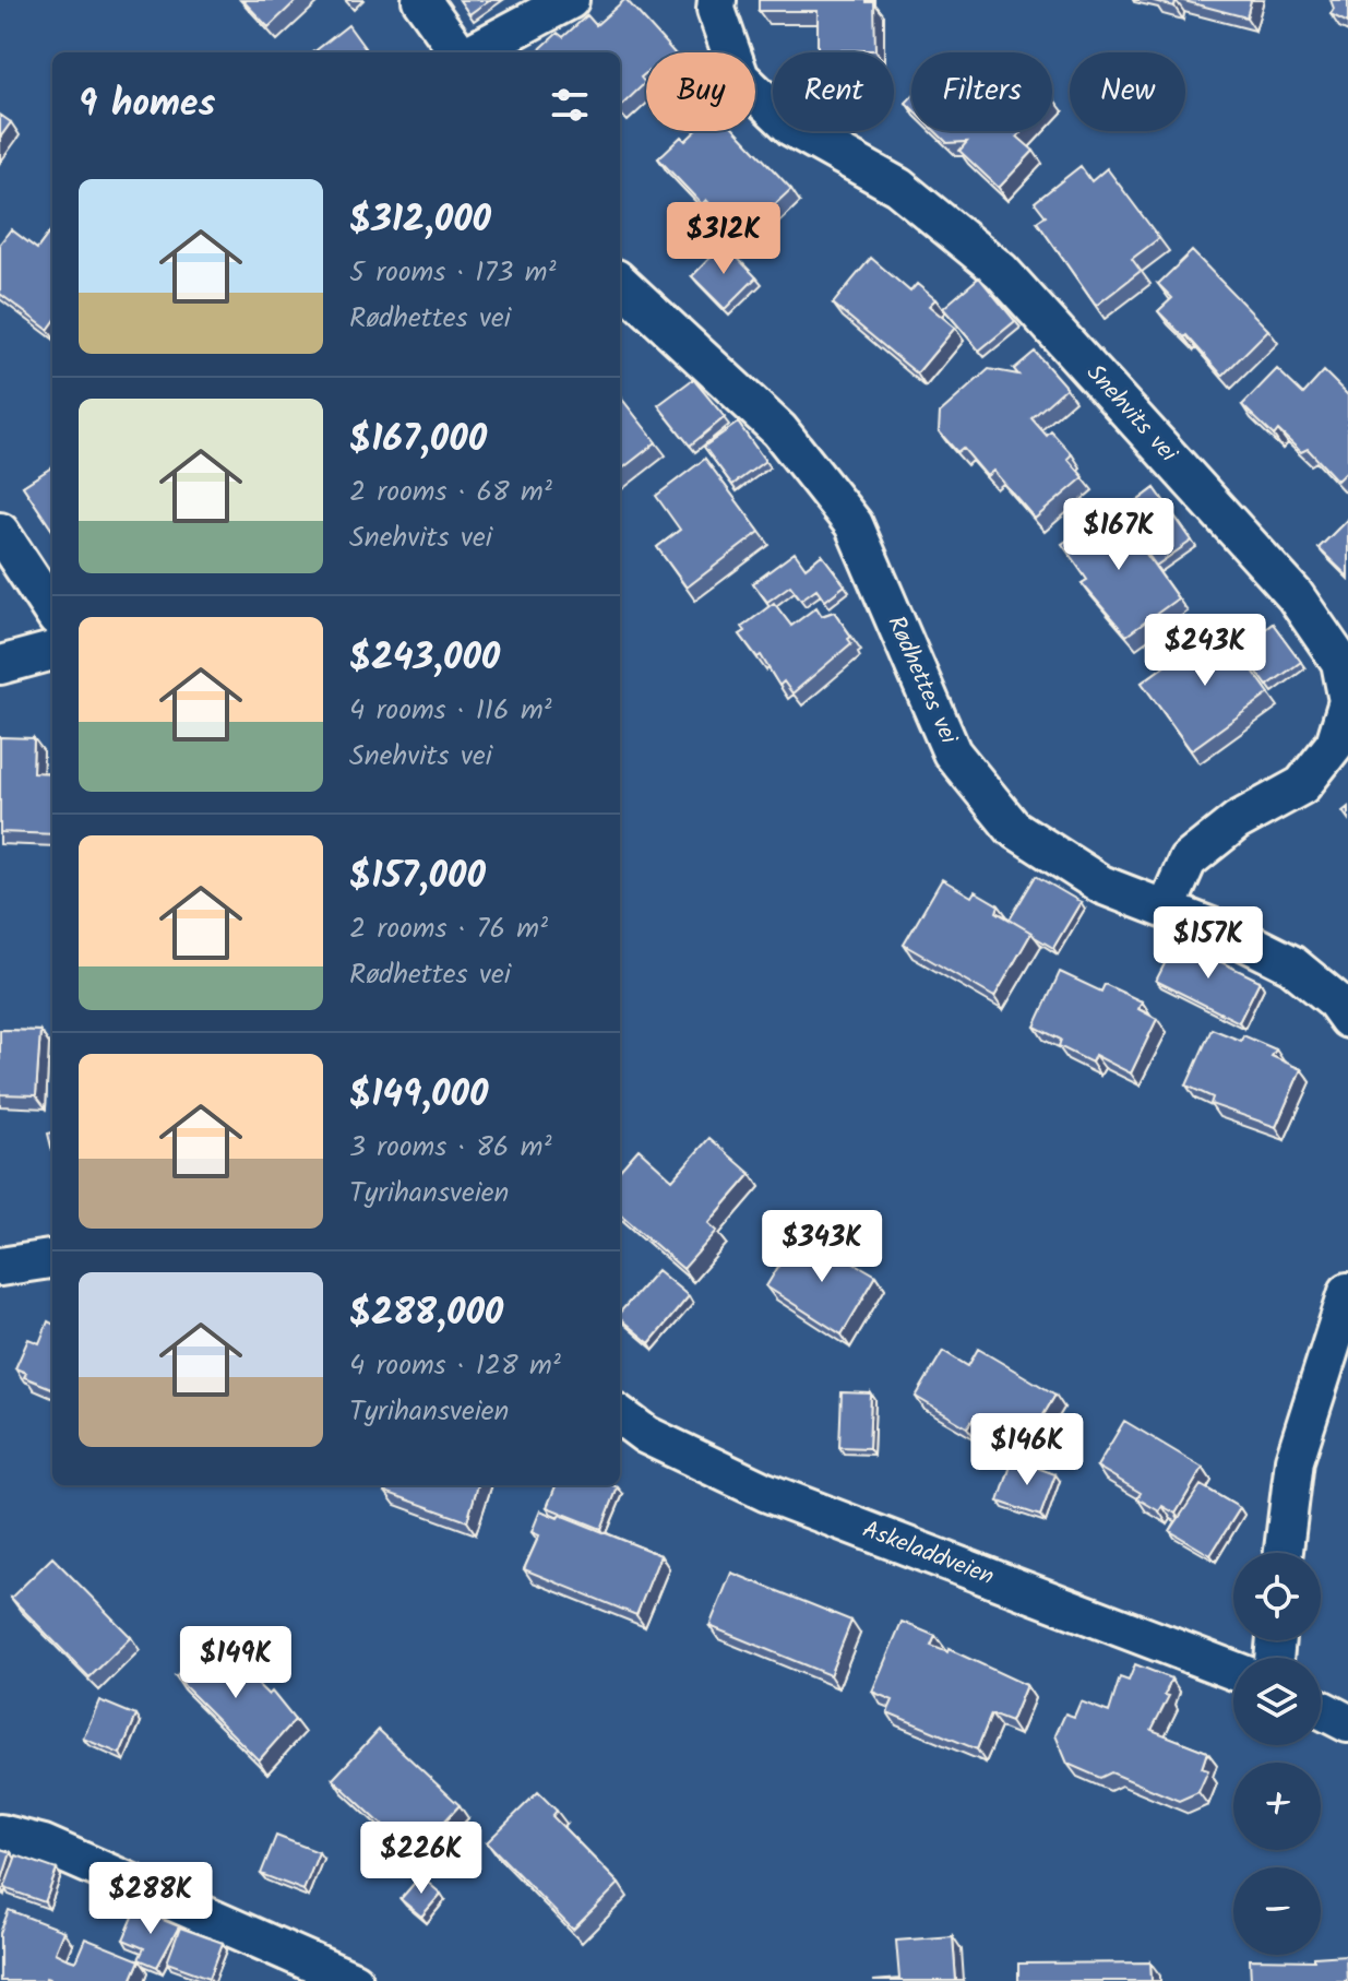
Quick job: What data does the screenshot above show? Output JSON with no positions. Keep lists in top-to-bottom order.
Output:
{
  "streets": {
    "street": ["Snehvits vei", "Rødhettes vei", "Askeladdveien"]
  },
  "crossings": [
    ["Snehvits vei", "Rødhettes vei"]
  ],
  "page": {
    "chip": [
      "Buy",
      "Rent",
      "Filters",
      "New"
    ],
    "heading": "9 homes",
    "list": [
      {
        "name": "$312,000",
        "note": "5 rooms · 173 m² · Rødhettes vei"
      },
      {
        "name": "$167,000",
        "note": "2 rooms · 68 m² · Snehvits vei"
      },
      {
        "name": "$243,000",
        "note": "4 rooms · 116 m² · Snehvits vei"
      },
      {
        "name": "$157,000",
        "note": "2 rooms · 76 m² · Rødhettes vei"
      },
      {
        "name": "$149,000",
        "note": "3 rooms · 86 m² · Tyrihansveien"
      },
      {
        "name": "$288,000",
        "note": "4 rooms · 128 m² · Tyrihansveien"
      }
    ],
    "price": [
      "$312K",
      "$167K",
      "$243K",
      "$157K",
      "$343K",
      "$146K",
      "$149K",
      "$226K",
      "$288K"
    ],
    "map_buttons": ["+", "−"]
  }
}
